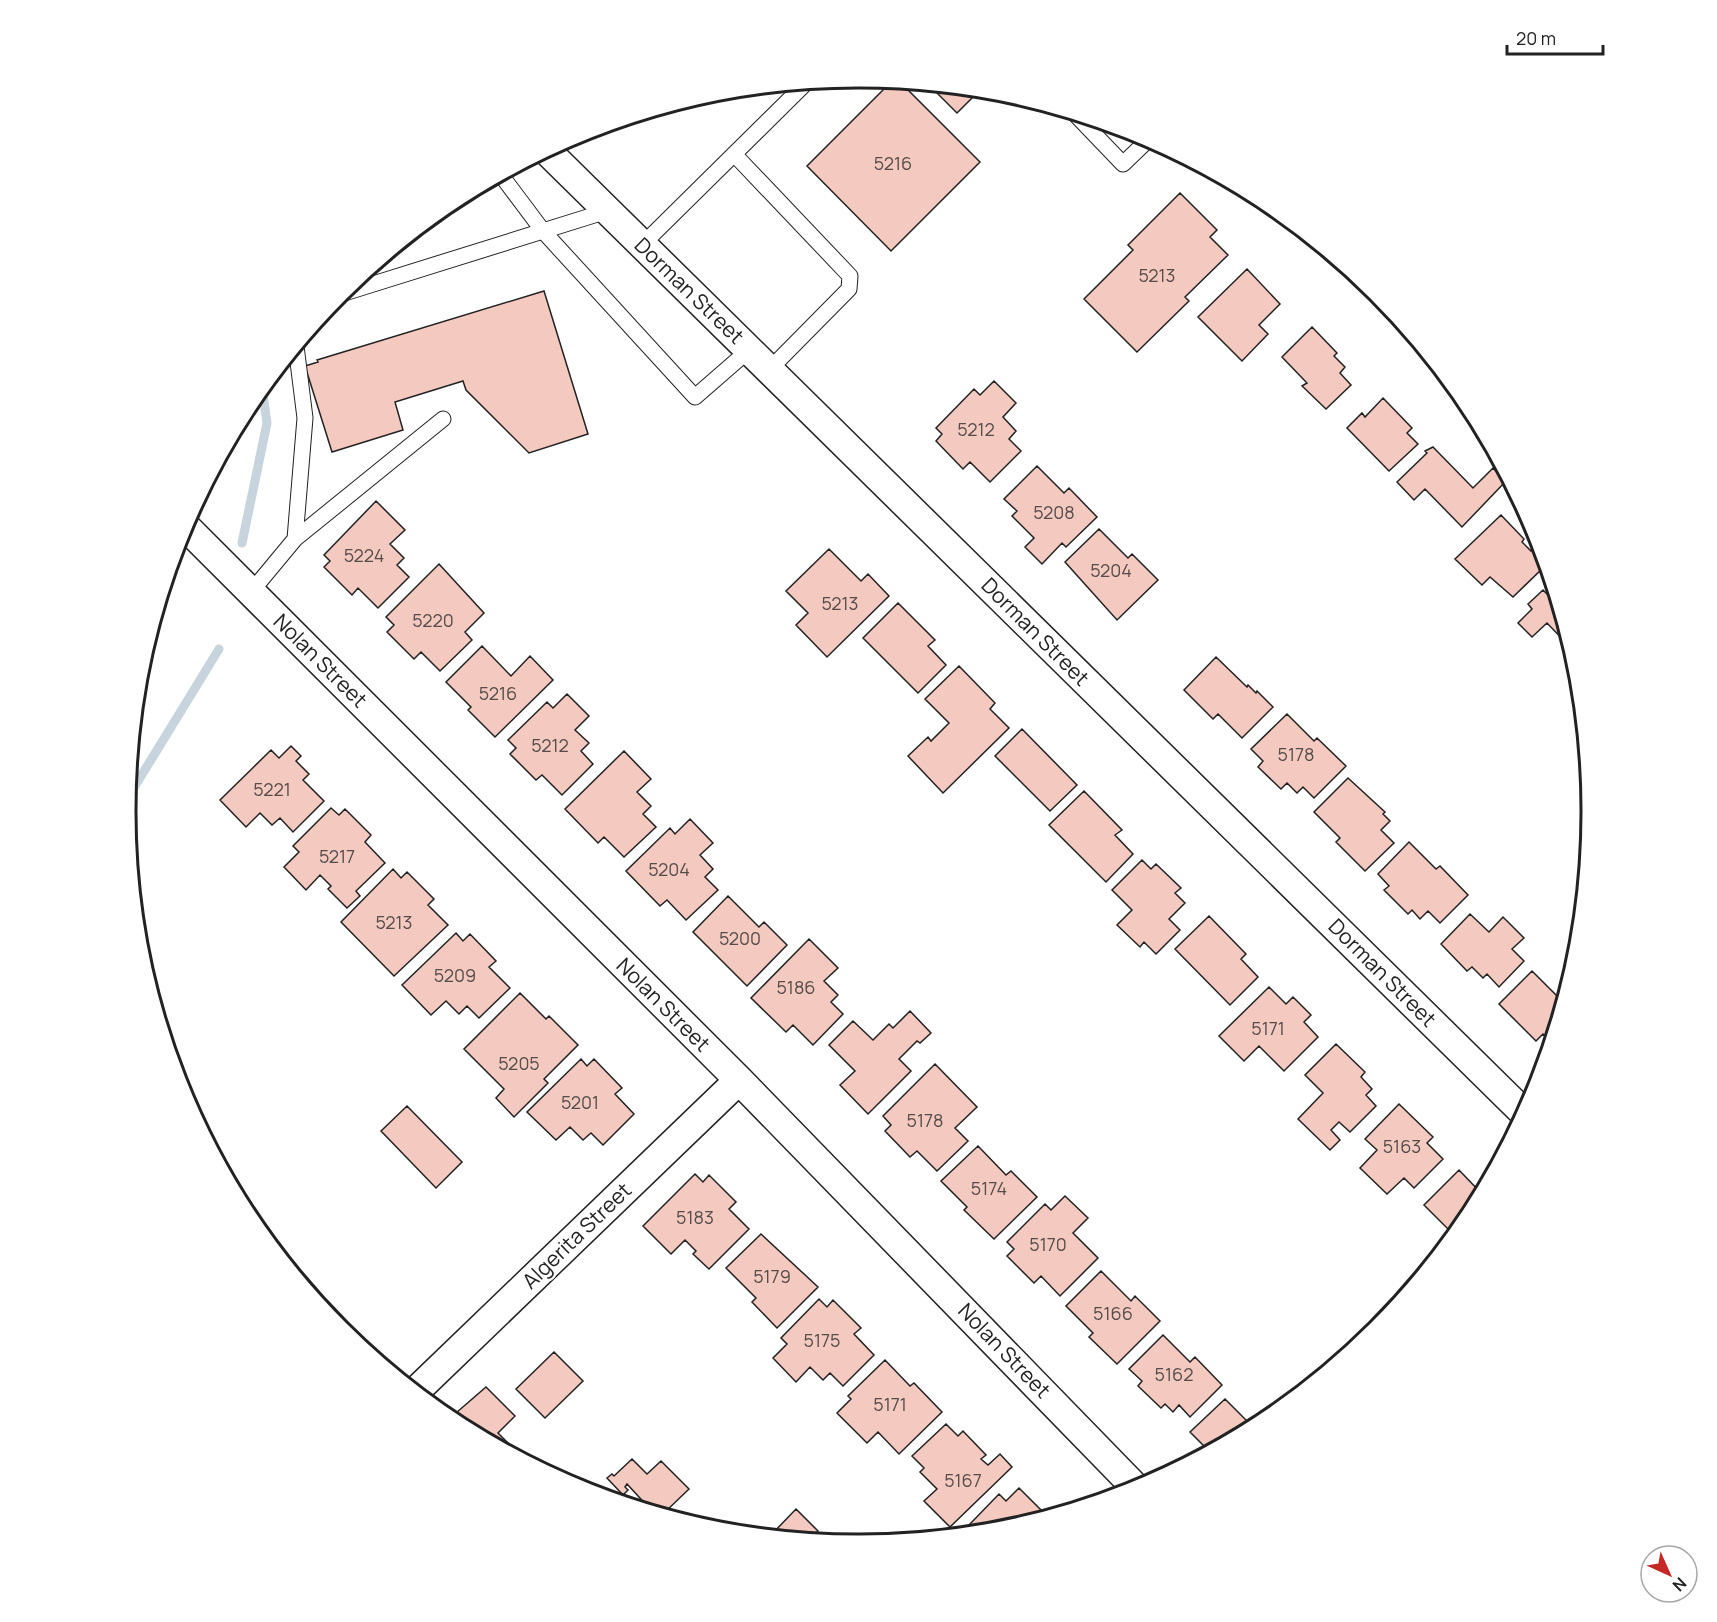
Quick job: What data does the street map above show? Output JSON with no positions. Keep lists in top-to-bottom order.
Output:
{
  "streets": {
    "street": ["Dorman Street", "Nolan Street", "Algerita Street"]
  },
  "crossings": [
    ["Nolan Street", "Algerita Street"]
  ],
  "house_numbers": [
    "5216",
    "5213",
    "5212",
    "5208",
    "5224",
    "5204",
    "5213",
    "5220",
    "5216",
    "5212",
    "5178",
    "5221",
    "5217",
    "5204",
    "5213",
    "5200",
    "5209",
    "5186",
    "5171",
    "5205",
    "5201",
    "5178",
    "5163",
    "5174",
    "5183",
    "5170",
    "5179",
    "5166",
    "5175",
    "5162",
    "5171",
    "5167"
  ],
  "scale_bar": "20 m",
  "north": "bottom right"
}
